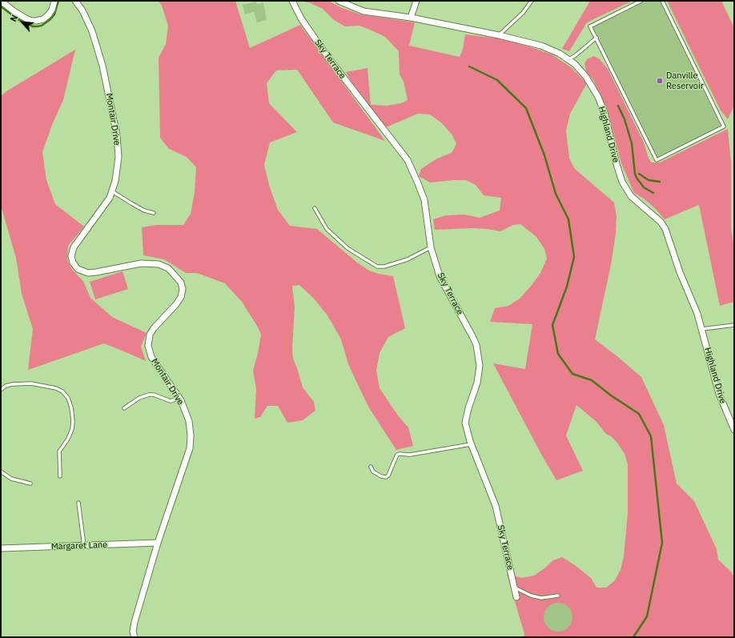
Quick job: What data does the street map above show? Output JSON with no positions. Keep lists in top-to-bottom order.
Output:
{
  "streets": {
    "street": [
      "Sky Terrace",
      "Montair Drive",
      "Highland Drive",
      "Margaret Lane"
    ]
  },
  "crossings": [
    ["Montair Drive", "Margaret Lane"]
  ],
  "places": ["Danville Reservoir"],
  "north": "top left"
}
